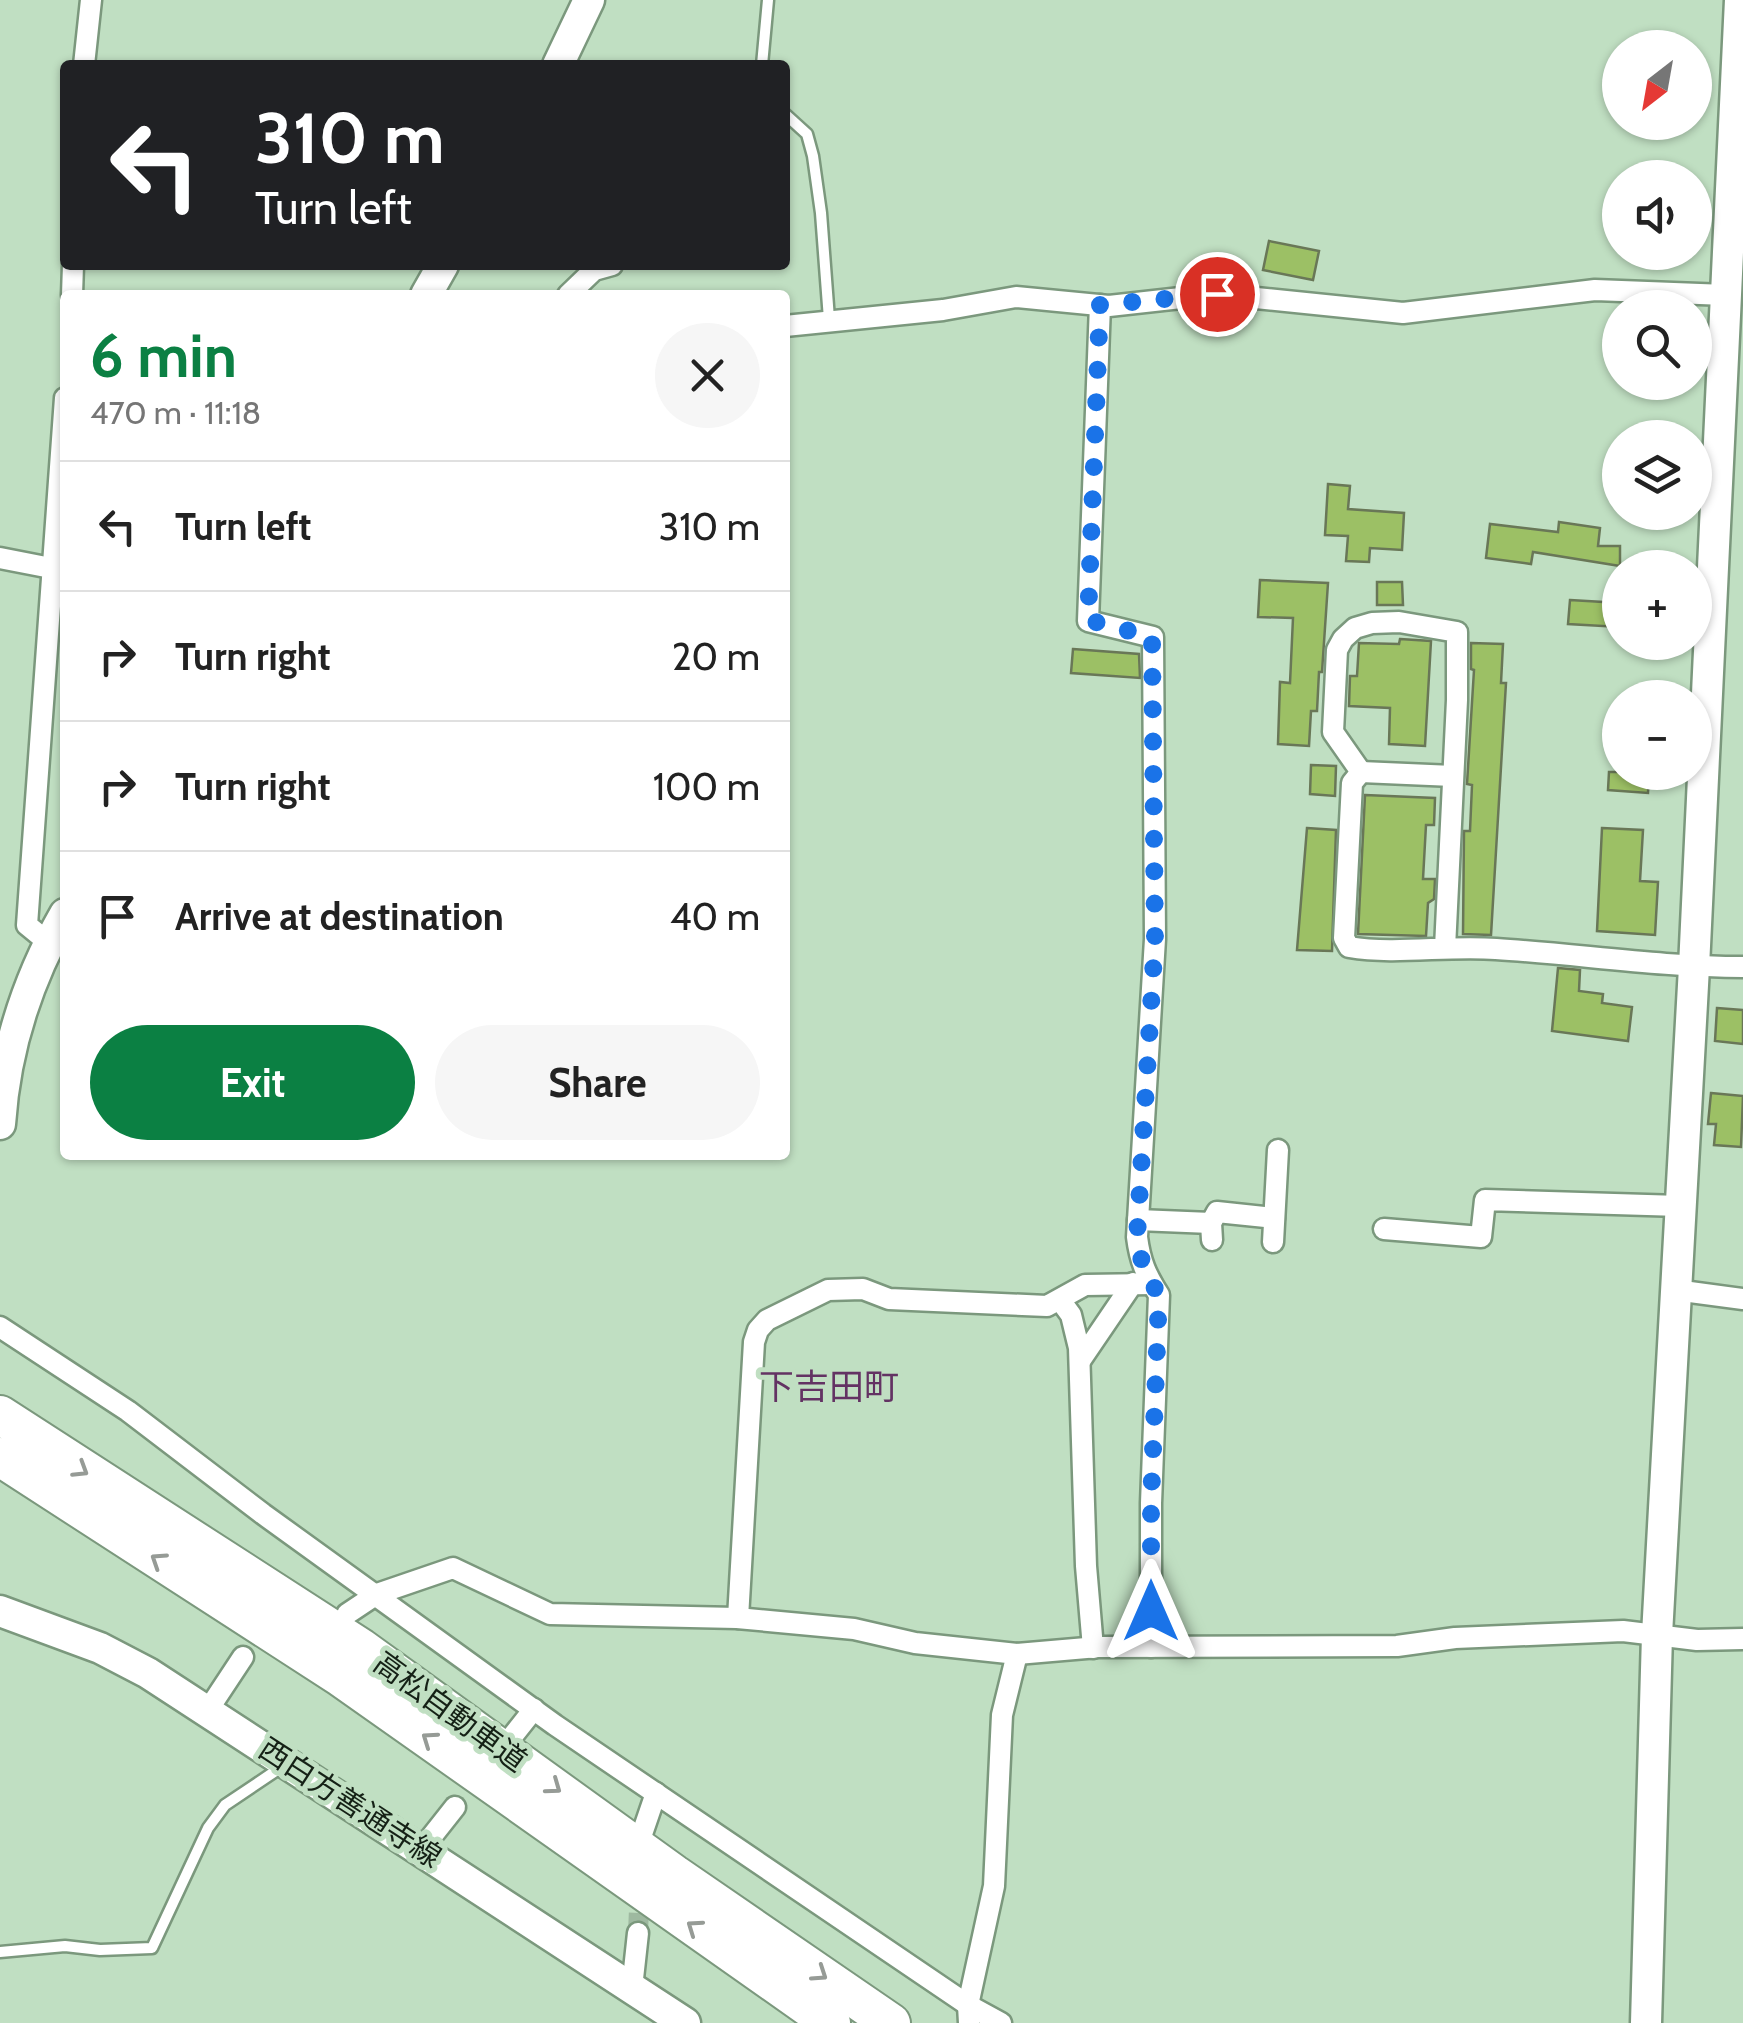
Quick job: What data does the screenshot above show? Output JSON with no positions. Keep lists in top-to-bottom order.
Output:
{
  "streets": {
    "highway": ["高松自動車道"],
    "street": ["西白方善通寺線"]
  },
  "districts": ["下吉田町"],
  "north": "bottom left",
  "page": {
    "map_buttons": ["+", "−"],
    "turn": ["310 m", "Turn left"],
    "heading": ["6 min", "470 m · 11:18"],
    "list": [
      {
        "name": "Turn left",
        "value": "310 m"
      },
      {
        "name": "Turn right",
        "value": "20 m"
      },
      {
        "name": "Turn right",
        "value": "100 m"
      },
      {
        "name": "Arrive at destination",
        "value": "40 m"
      }
    ],
    "buttons": ["Exit", "Share"]
  }
}
